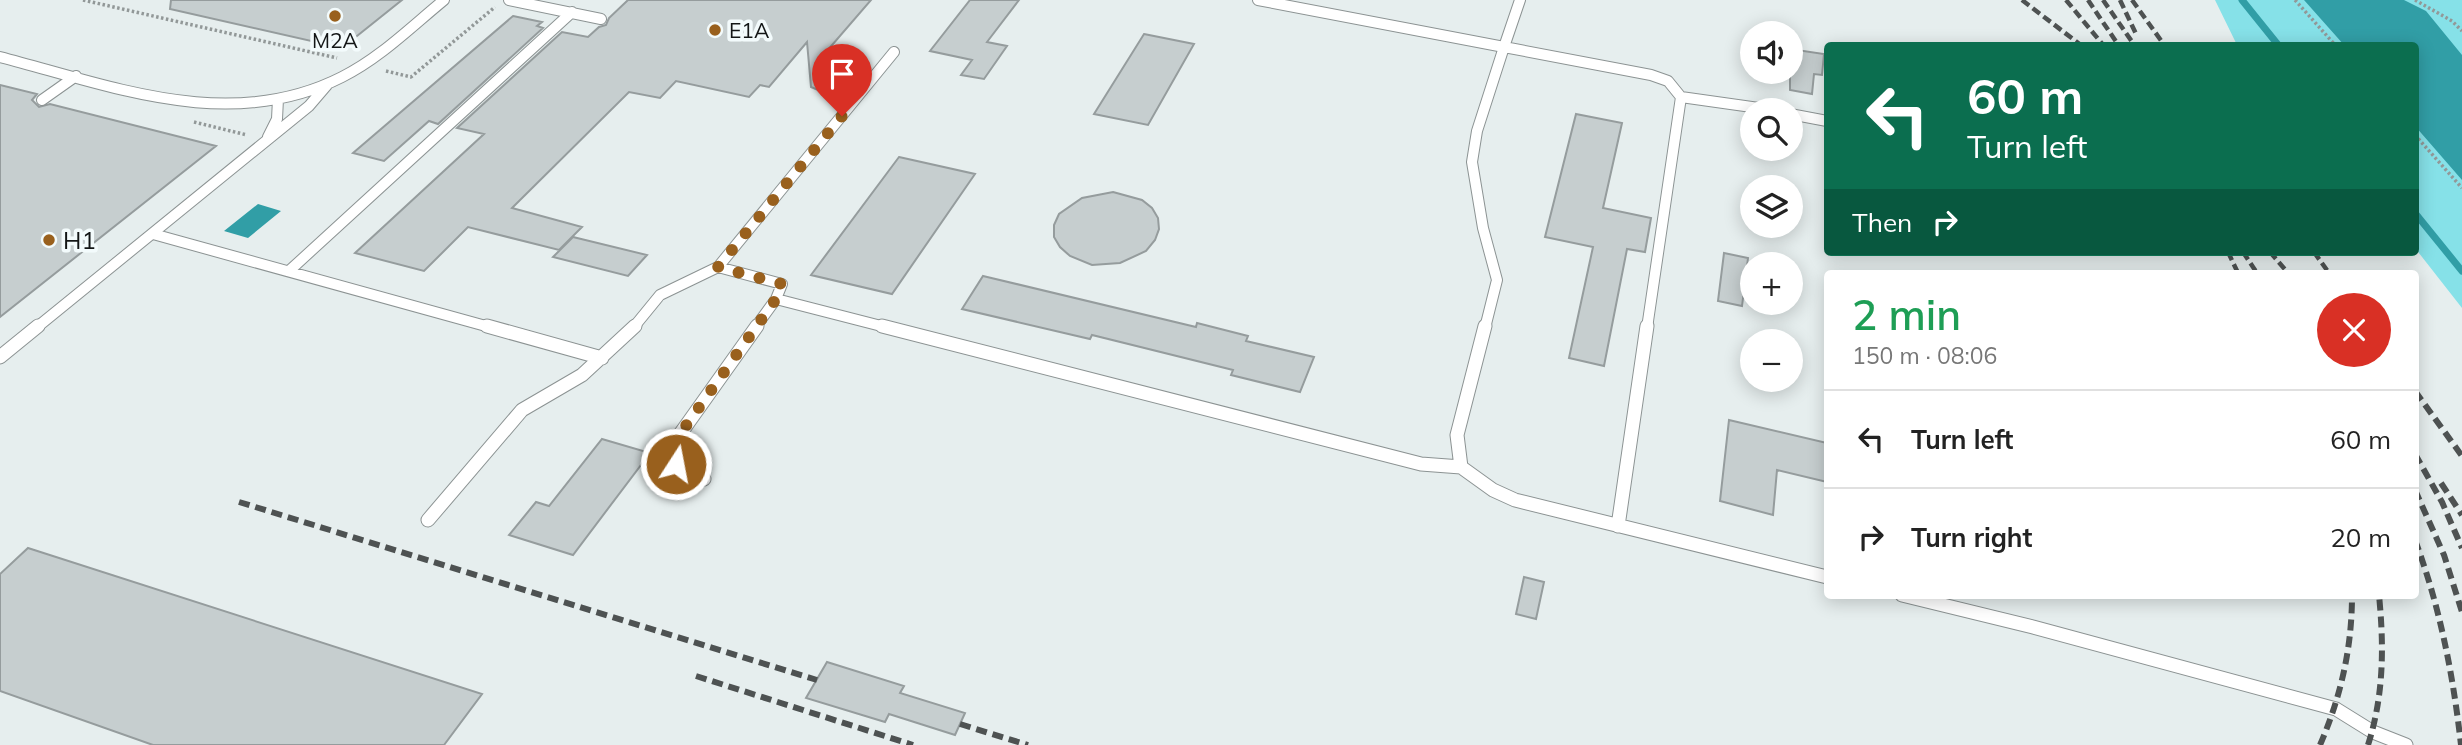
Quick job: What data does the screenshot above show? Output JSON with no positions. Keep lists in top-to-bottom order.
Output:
{
  "places": ["M2A", "E1A", "H1"],
  "page": {
    "map_buttons": ["+", "−"],
    "turn": ["60 m", "Turn left"],
    "then": "Then",
    "heading": ["2 min", "150 m · 08:06"],
    "list": [
      {
        "name": "Turn left",
        "value": "60 m"
      },
      {
        "name": "Turn right",
        "value": "20 m"
      }
    ]
  }
}
